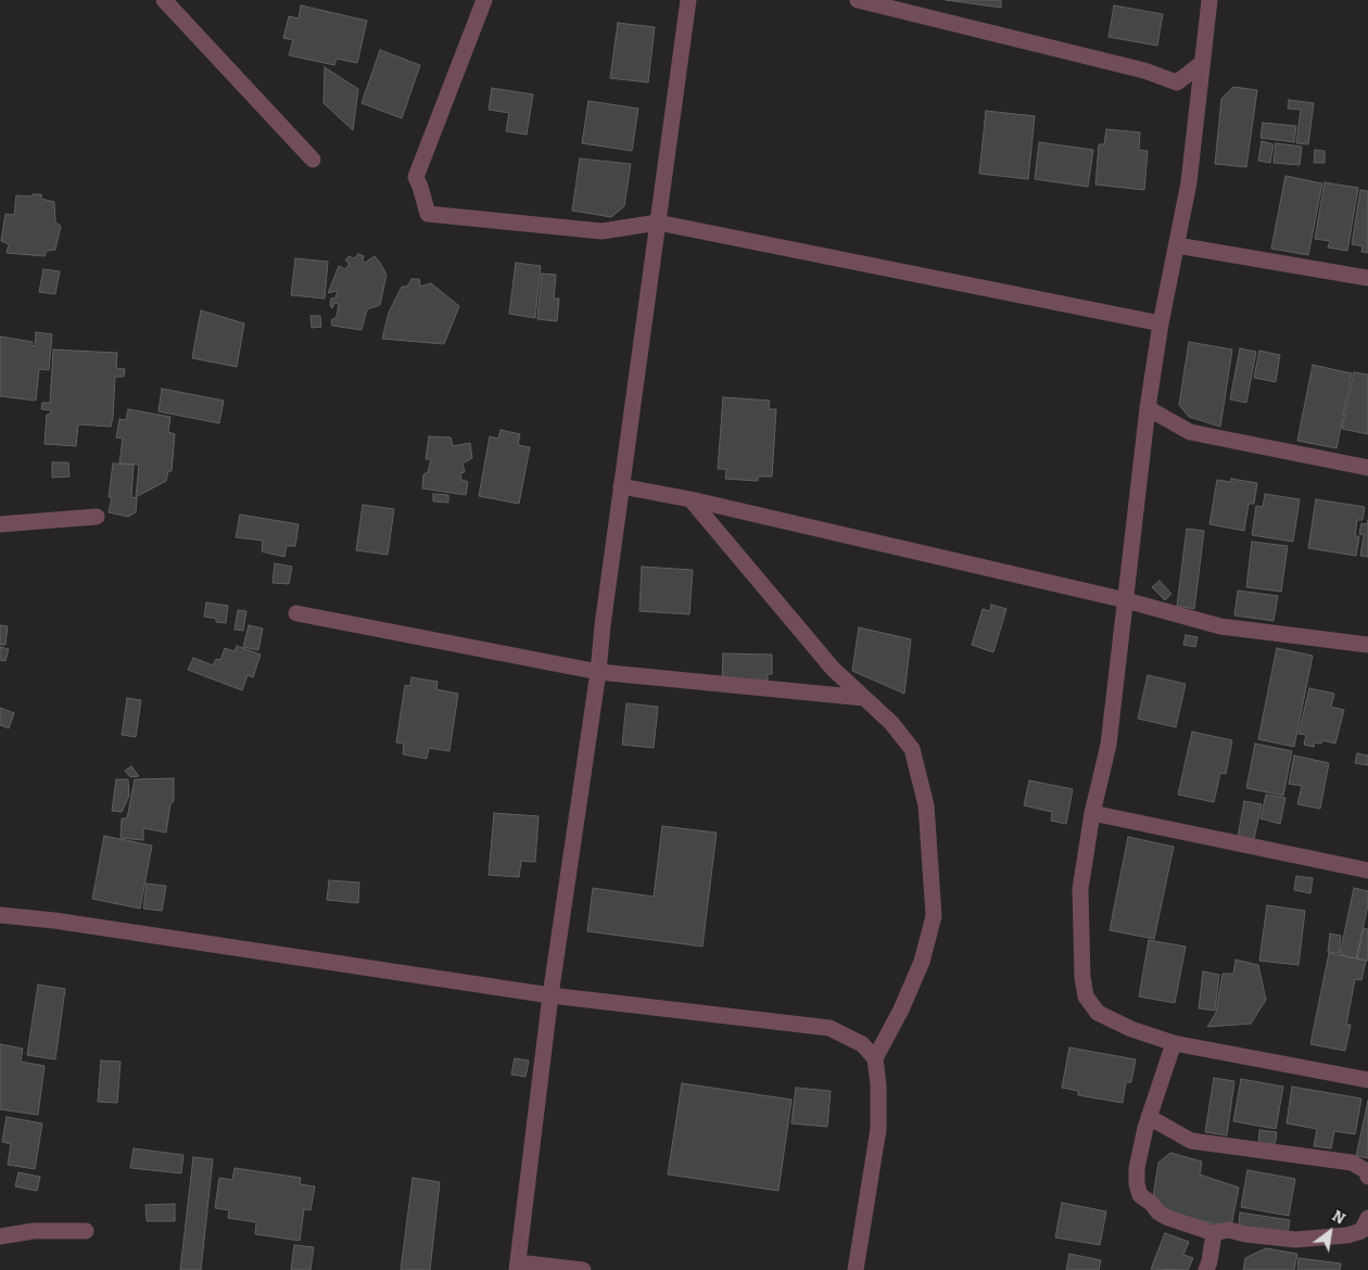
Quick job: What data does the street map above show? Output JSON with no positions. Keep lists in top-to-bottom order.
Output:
{
  "north": "top right"
}
